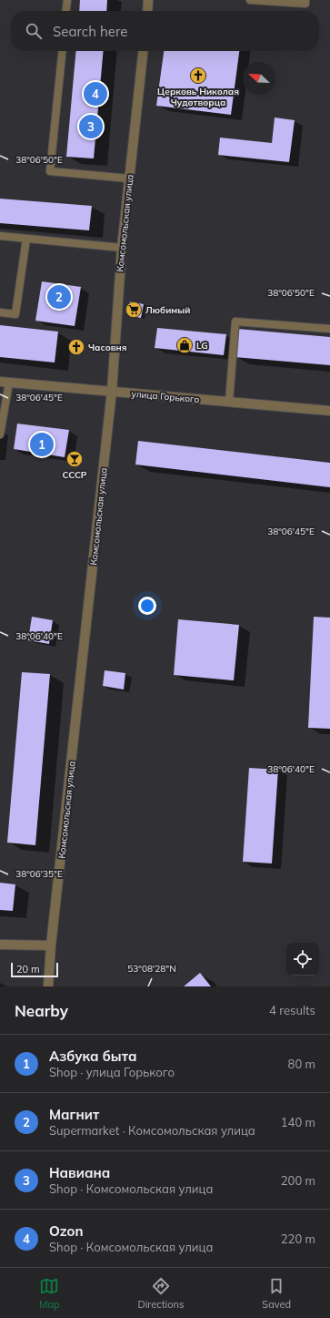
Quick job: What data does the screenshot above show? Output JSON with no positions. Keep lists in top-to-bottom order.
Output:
{
  "streets": {
    "street": ["Комсомольская улица", "улица Горького"]
  },
  "crossings": [
    ["Комсомольская улица", "улица Горького"]
  ],
  "places": {
    "church": ["Церковь Николая Чудотворца", "Часовня"],
    "supermarket": ["Любимый"],
    "shop": ["LG"],
    "bar": ["СССР"]
  },
  "scale_bar": "20 m",
  "north": "top left",
  "page": {
    "search": "Search here",
    "pins": [
      "4",
      "3",
      "2",
      "1"
    ],
    "scale": "20 m",
    "heading": ["Nearby", "4 results"],
    "list": [
      {
        "mark": "1",
        "name": "Азбука быта",
        "note": "Shop · улица Горького",
        "value": "80 m"
      },
      {
        "mark": "2",
        "name": "Магнит",
        "note": "Supermarket · Комсомольская улица",
        "value": "140 m"
      },
      {
        "mark": "3",
        "name": "Навиана",
        "note": "Shop · Комсомольская улица",
        "value": "200 m"
      },
      {
        "mark": "4",
        "name": "Ozon",
        "note": "Shop · Комсомольская улица",
        "value": "220 m"
      }
    ],
    "nav": ["Map", "Directions", "Saved"]
  },
  "coordinates": [
    "38°06'50\"E",
    "38°06'45\"E",
    "38°06'40\"E",
    "38°06'35\"E",
    "53°08'28\"N"
  ]
}
